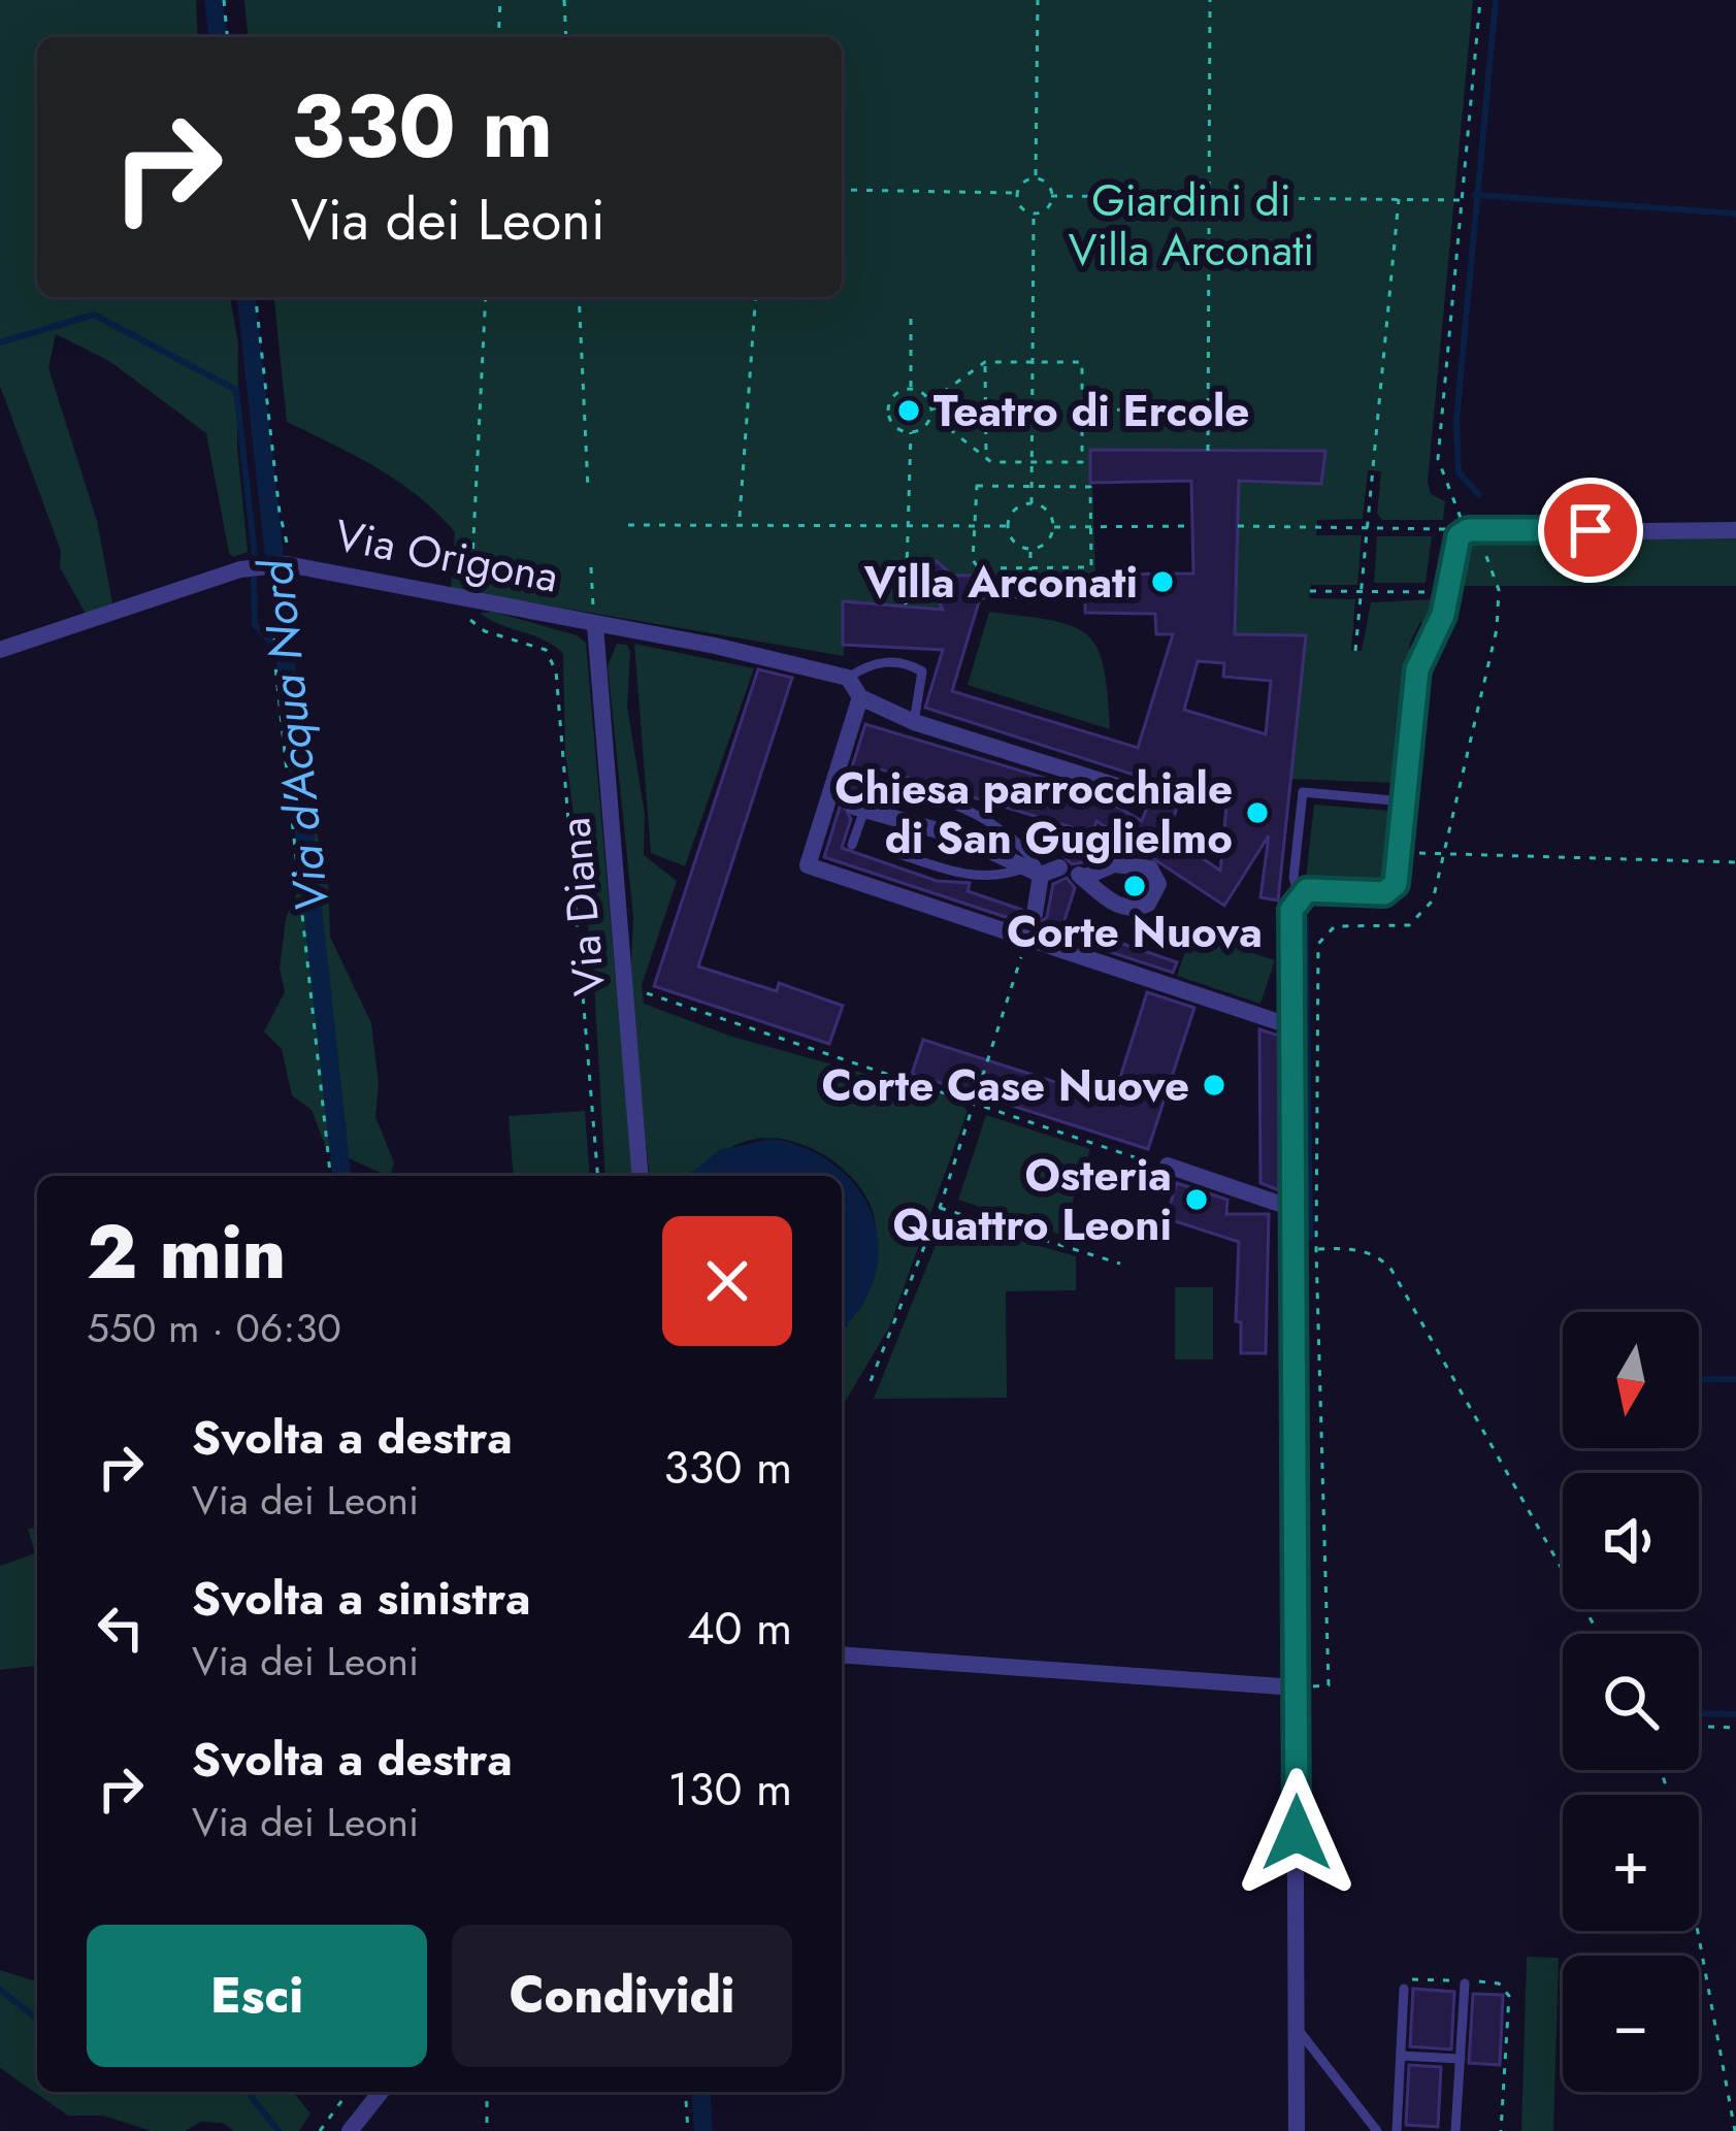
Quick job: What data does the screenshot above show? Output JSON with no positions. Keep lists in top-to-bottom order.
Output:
{
  "streets": {
    "street": ["Via Origona", "Via Diana"]
  },
  "crossings": [
    ["Via Origona", "Via Diana"]
  ],
  "water": ["Via d'Acqua Nord"],
  "parks": ["Giardini di Villa Arconati"],
  "places": [
    "Teatro di Ercole",
    "Villa Arconati",
    "Chiesa parrocchiale di San Guglielmo",
    "Corte Nuova",
    "Corte Case Nuove",
    "Osteria Quattro Leoni"
  ],
  "north": "bottom",
  "page": {
    "turn": ["330 m", "Via dei Leoni"],
    "heading": ["2 min", "550 m · 06:30"],
    "map_buttons": ["+", "−"],
    "list": [
      {
        "name": "Svolta a destra",
        "note": "Via dei Leoni",
        "value": "330 m"
      },
      {
        "name": "Svolta a sinistra",
        "note": "Via dei Leoni",
        "value": "40 m"
      },
      {
        "name": "Svolta a destra",
        "note": "Via dei Leoni",
        "value": "130 m"
      }
    ],
    "buttons": ["Esci", "Condividi"]
  }
}
